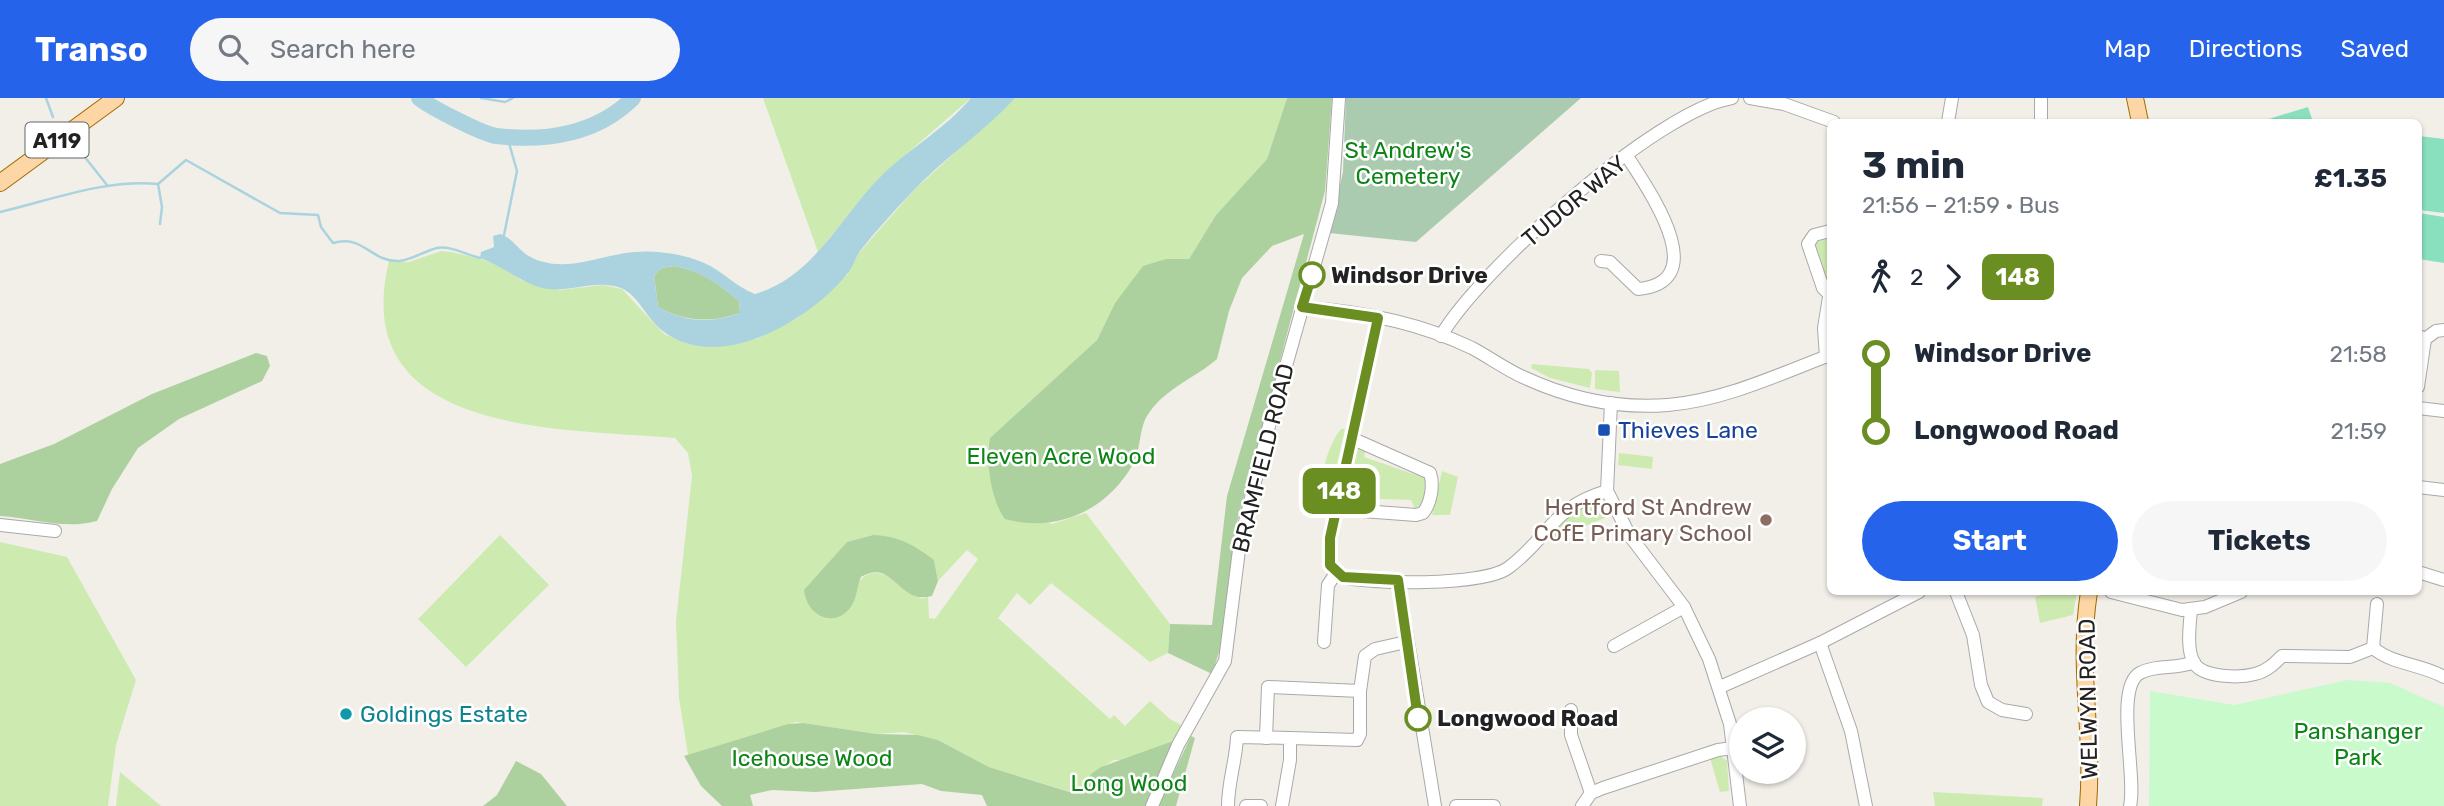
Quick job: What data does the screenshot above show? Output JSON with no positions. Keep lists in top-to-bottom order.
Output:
{
  "streets": {
    "main road": ["A119", "WELWYN ROAD"],
    "street": ["TUDOR WAY", "BRAMFIELD ROAD"]
  },
  "parks": [
    "St Andrew's Cemetery",
    "Eleven Acre Wood",
    "Panshanger Park",
    "Icehouse Wood",
    "Long Wood"
  ],
  "places": {
    "other": [
      "Windsor Drive",
      "Hertford St Andrew CofE Primary School",
      "Goldings Estate",
      "Longwood Road"
    ],
    "transit": ["Thieves Lane"]
  },
  "lines": ["bus line 148"],
  "page": {
    "header": "Transo",
    "search": "Search here",
    "nav": ["Map", "Directions", "Saved"],
    "on_map": "148",
    "heading": ["3 min", "21:56 – 21:59 · Bus", "£1.35"],
    "legs": ["2", "148"],
    "list": [
      {
        "name": "Windsor Drive",
        "value": "21:58"
      },
      {
        "name": "Longwood Road",
        "value": "21:59"
      }
    ],
    "buttons": ["Start", "Tickets"]
  }
}
